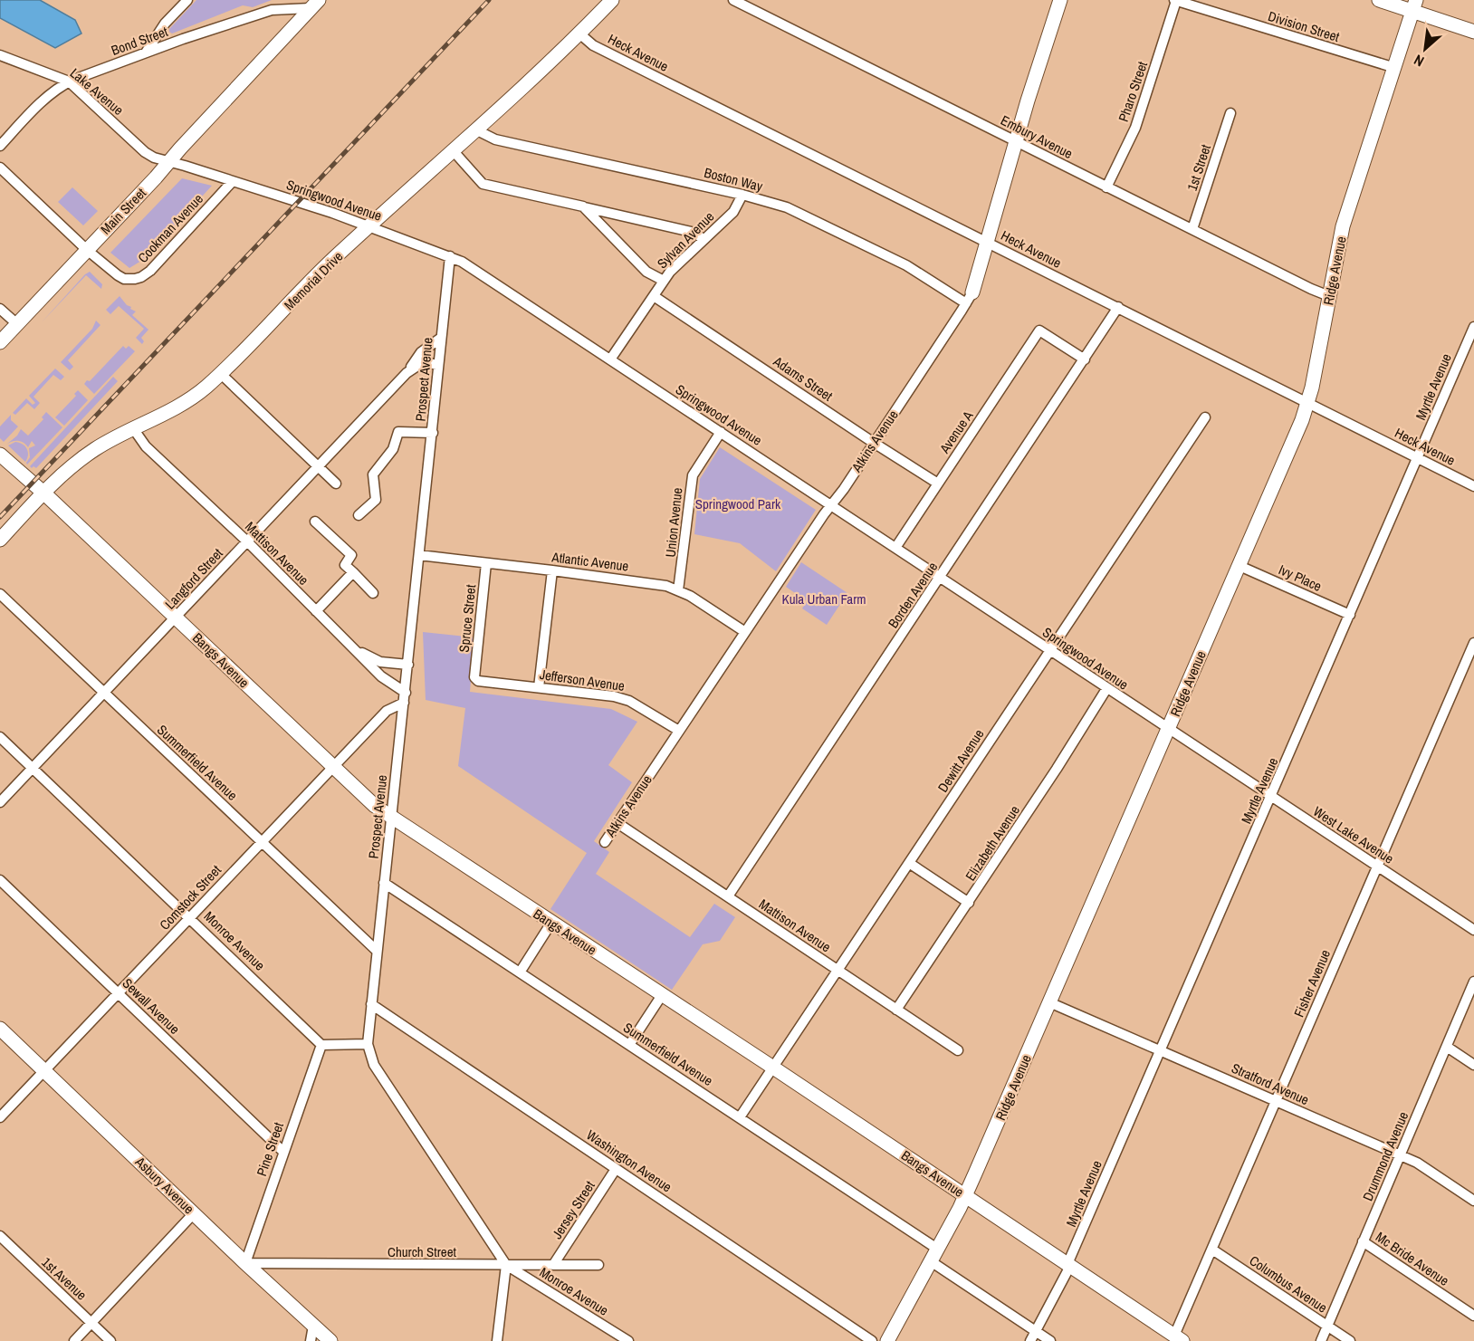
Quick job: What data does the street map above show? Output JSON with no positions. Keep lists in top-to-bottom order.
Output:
{
  "streets": {
    "street": [
      "Division Street",
      "Bond Street",
      "Heck Avenue",
      "Lake Avenue",
      "Pharo Street",
      "Embury Avenue",
      "1st Street",
      "Boston Way",
      "Springwood Avenue",
      "Main Street",
      "Cookman Avenue",
      "Sylvan Avenue",
      "Ridge Avenue",
      "Memorial Drive",
      "Adams Street",
      "Prospect Avenue",
      "Myrtle Avenue",
      "Avenue A",
      "Atkins Avenue",
      "Union Avenue",
      "Mattison Avenue",
      "Atlantic Avenue",
      "Ivy Place",
      "Langford Street",
      "Borden Avenue",
      "Spruce Street",
      "Bangs Avenue",
      "Jefferson Avenue",
      "Dewitt Avenue",
      "Summerfield Avenue",
      "West Lake Avenue",
      "Elizabeth Avenue",
      "Comstock Street",
      "Monroe Avenue",
      "Fisher Avenue",
      "Sewall Avenue",
      "Stratford Avenue",
      "Pine Street",
      "Drummond Avenue",
      "Washington Avenue",
      "Asbury Avenue",
      "Jersey Street",
      "Church Street",
      "Mc Bride Avenue",
      "1st Avenue",
      "Columbus Avenue"
    ]
  },
  "crossings": [
    ["Division Street", "Pharo Street"],
    ["Division Street", "Ridge Avenue"],
    ["Bond Street", "Lake Avenue"],
    ["Bond Street", "Main Street"],
    ["Heck Avenue", "Ridge Avenue"],
    ["Heck Avenue", "Memorial Drive"],
    ["Heck Avenue", "Myrtle Avenue"],
    ["Heck Avenue", "Atkins Avenue"],
    ["Heck Avenue", "Borden Avenue"],
    ["Lake Avenue", "Springwood Avenue"],
    ["Lake Avenue", "Main Street"],
    ["Pharo Street", "Embury Avenue"],
    ["Embury Avenue", "1st Street"],
    ["Embury Avenue", "Ridge Avenue"],
    ["Embury Avenue", "Atkins Avenue"],
    ["Boston Way", "Sylvan Avenue"],
    ["Boston Way", "Memorial Drive"],
    ["Boston Way", "Atkins Avenue"],
    ["Springwood Avenue", "Main Street"],
    ["Springwood Avenue", "Cookman Avenue"],
    ["Springwood Avenue", "Sylvan Avenue"],
    ["Springwood Avenue", "Ridge Avenue"],
    ["Springwood Avenue", "Memorial Drive"],
    ["Springwood Avenue", "Prospect Avenue"],
    ["Springwood Avenue", "Avenue A"],
    ["Springwood Avenue", "Atkins Avenue"],
    ["Springwood Avenue", "Union Avenue"],
    ["Springwood Avenue", "Borden Avenue"],
    ["Springwood Avenue", "Dewitt Avenue"],
    ["Springwood Avenue", "West Lake Avenue"],
    ["Springwood Avenue", "Elizabeth Avenue"],
    ["Main Street", "Cookman Avenue"],
    ["Sylvan Avenue", "Adams Street"],
    ["Ridge Avenue", "Ivy Place"],
    ["Ridge Avenue", "Bangs Avenue"],
    ["Ridge Avenue", "Summerfield Avenue"],
    ["Ridge Avenue", "Stratford Avenue"],
    ["Memorial Drive", "Mattison Avenue"],
    ["Memorial Drive", "Bangs Avenue"],
    ["Adams Street", "Avenue A"],
    ["Adams Street", "Atkins Avenue"],
    ["Prospect Avenue", "Mattison Avenue"],
    ["Prospect Avenue", "Atlantic Avenue"],
    ["Prospect Avenue", "Langford Street"],
    ["Prospect Avenue", "Bangs Avenue"],
    ["Prospect Avenue", "Summerfield Avenue"],
    ["Prospect Avenue", "Comstock Street"],
    ["Prospect Avenue", "Monroe Avenue"],
    ["Prospect Avenue", "Washington Avenue"],
    ["Prospect Avenue", "Church Street"],
    ["Myrtle Avenue", "Ivy Place"],
    ["Myrtle Avenue", "Bangs Avenue"],
    ["Myrtle Avenue", "West Lake Avenue"],
    ["Myrtle Avenue", "Stratford Avenue"],
    ["Avenue A", "Borden Avenue"],
    ["Atkins Avenue", "Mattison Avenue"],
    ["Atkins Avenue", "Atlantic Avenue"],
    ["Atkins Avenue", "Jefferson Avenue"],
    ["Union Avenue", "Atlantic Avenue"],
    ["Mattison Avenue", "Langford Street"],
    ["Mattison Avenue", "Borden Avenue"],
    ["Mattison Avenue", "Dewitt Avenue"],
    ["Mattison Avenue", "Elizabeth Avenue"],
    ["Mattison Avenue", "Comstock Street"],
    ["Atlantic Avenue", "Spruce Street"],
    ["Langford Street", "Bangs Avenue"],
    ["Langford Street", "Summerfield Avenue"],
    ["Langford Street", "Monroe Avenue"],
    ["Spruce Street", "Jefferson Avenue"],
    ["Bangs Avenue", "Dewitt Avenue"],
    ["Bangs Avenue", "Comstock Street"],
    ["Bangs Avenue", "Fisher Avenue"],
    ["Dewitt Avenue", "Summerfield Avenue"],
    ["Summerfield Avenue", "Comstock Street"],
    ["West Lake Avenue", "Fisher Avenue"],
    ["Comstock Street", "Monroe Avenue"],
    ["Comstock Street", "Sewall Avenue"],
    ["Comstock Street", "Asbury Avenue"],
    ["Monroe Avenue", "Pine Street"],
    ["Monroe Avenue", "Church Street"],
    ["Fisher Avenue", "Stratford Avenue"],
    ["Fisher Avenue", "Columbus Avenue"],
    ["Sewall Avenue", "Pine Street"],
    ["Stratford Avenue", "Drummond Avenue"],
    ["Pine Street", "Asbury Avenue"],
    ["Pine Street", "Church Street"],
    ["Drummond Avenue", "Mc Bride Avenue"],
    ["Drummond Avenue", "Columbus Avenue"],
    ["Washington Avenue", "Jersey Street"],
    ["Asbury Avenue", "Church Street"],
    ["Jersey Street", "Church Street"]
  ],
  "parks": ["Springwood Park", "Kula Urban Farm"],
  "north": "bottom left"
}
